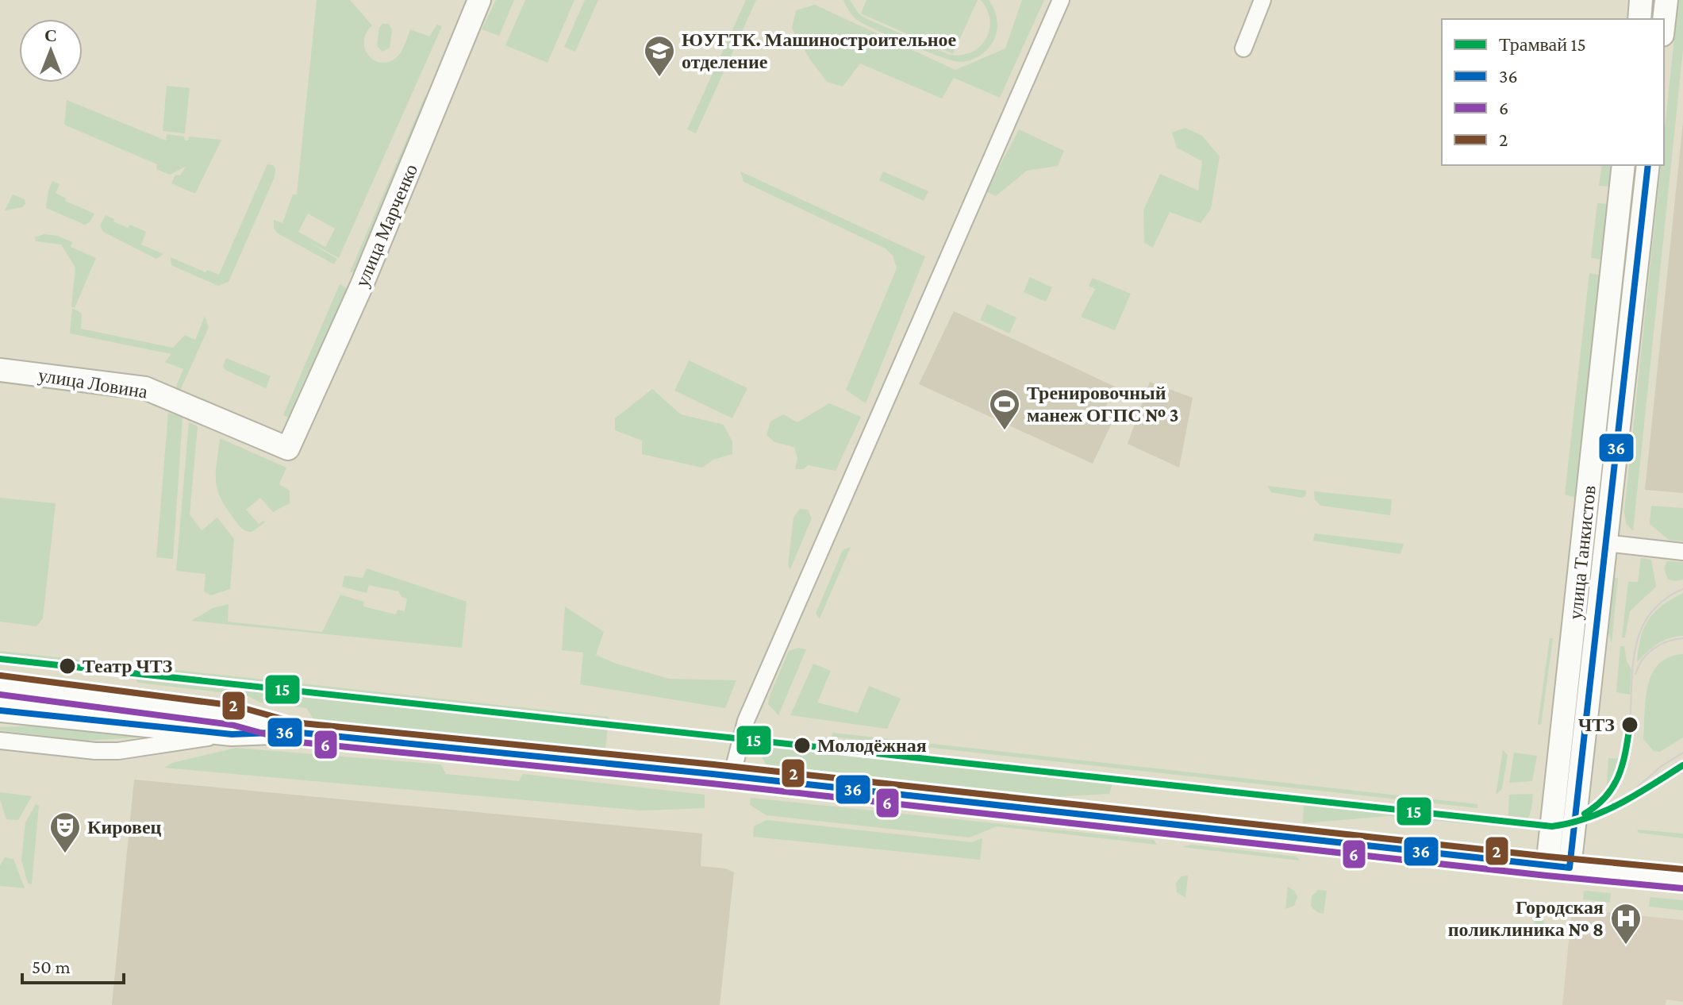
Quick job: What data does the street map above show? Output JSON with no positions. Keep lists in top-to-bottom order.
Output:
{
  "streets": {
    "main road": ["улица Марченко", "улица Ловина", "улица Танкистов"]
  },
  "crossings": [
    ["улица Марченко", "улица Ловина"]
  ],
  "places": {
    "school or university": ["ЮУГТК. Машиностроительное отделение"],
    "sports": ["Тренировочный манеж ОГПС № 3"],
    "other": ["Театр ЧТЗ", "ЧТЗ", "Молодёжная"],
    "theatre": ["Кировец"],
    "hospital": ["Городская поликлиника № 8"]
  },
  "lines": [
    "transit line 36",
    "tram line 15",
    "transit line 2",
    "transit line 6"
  ],
  "legend": [
    "Трамвай 15",
    "36",
    "6",
    "2"
  ],
  "scale_bar": "50 m",
  "north": "top"
}
